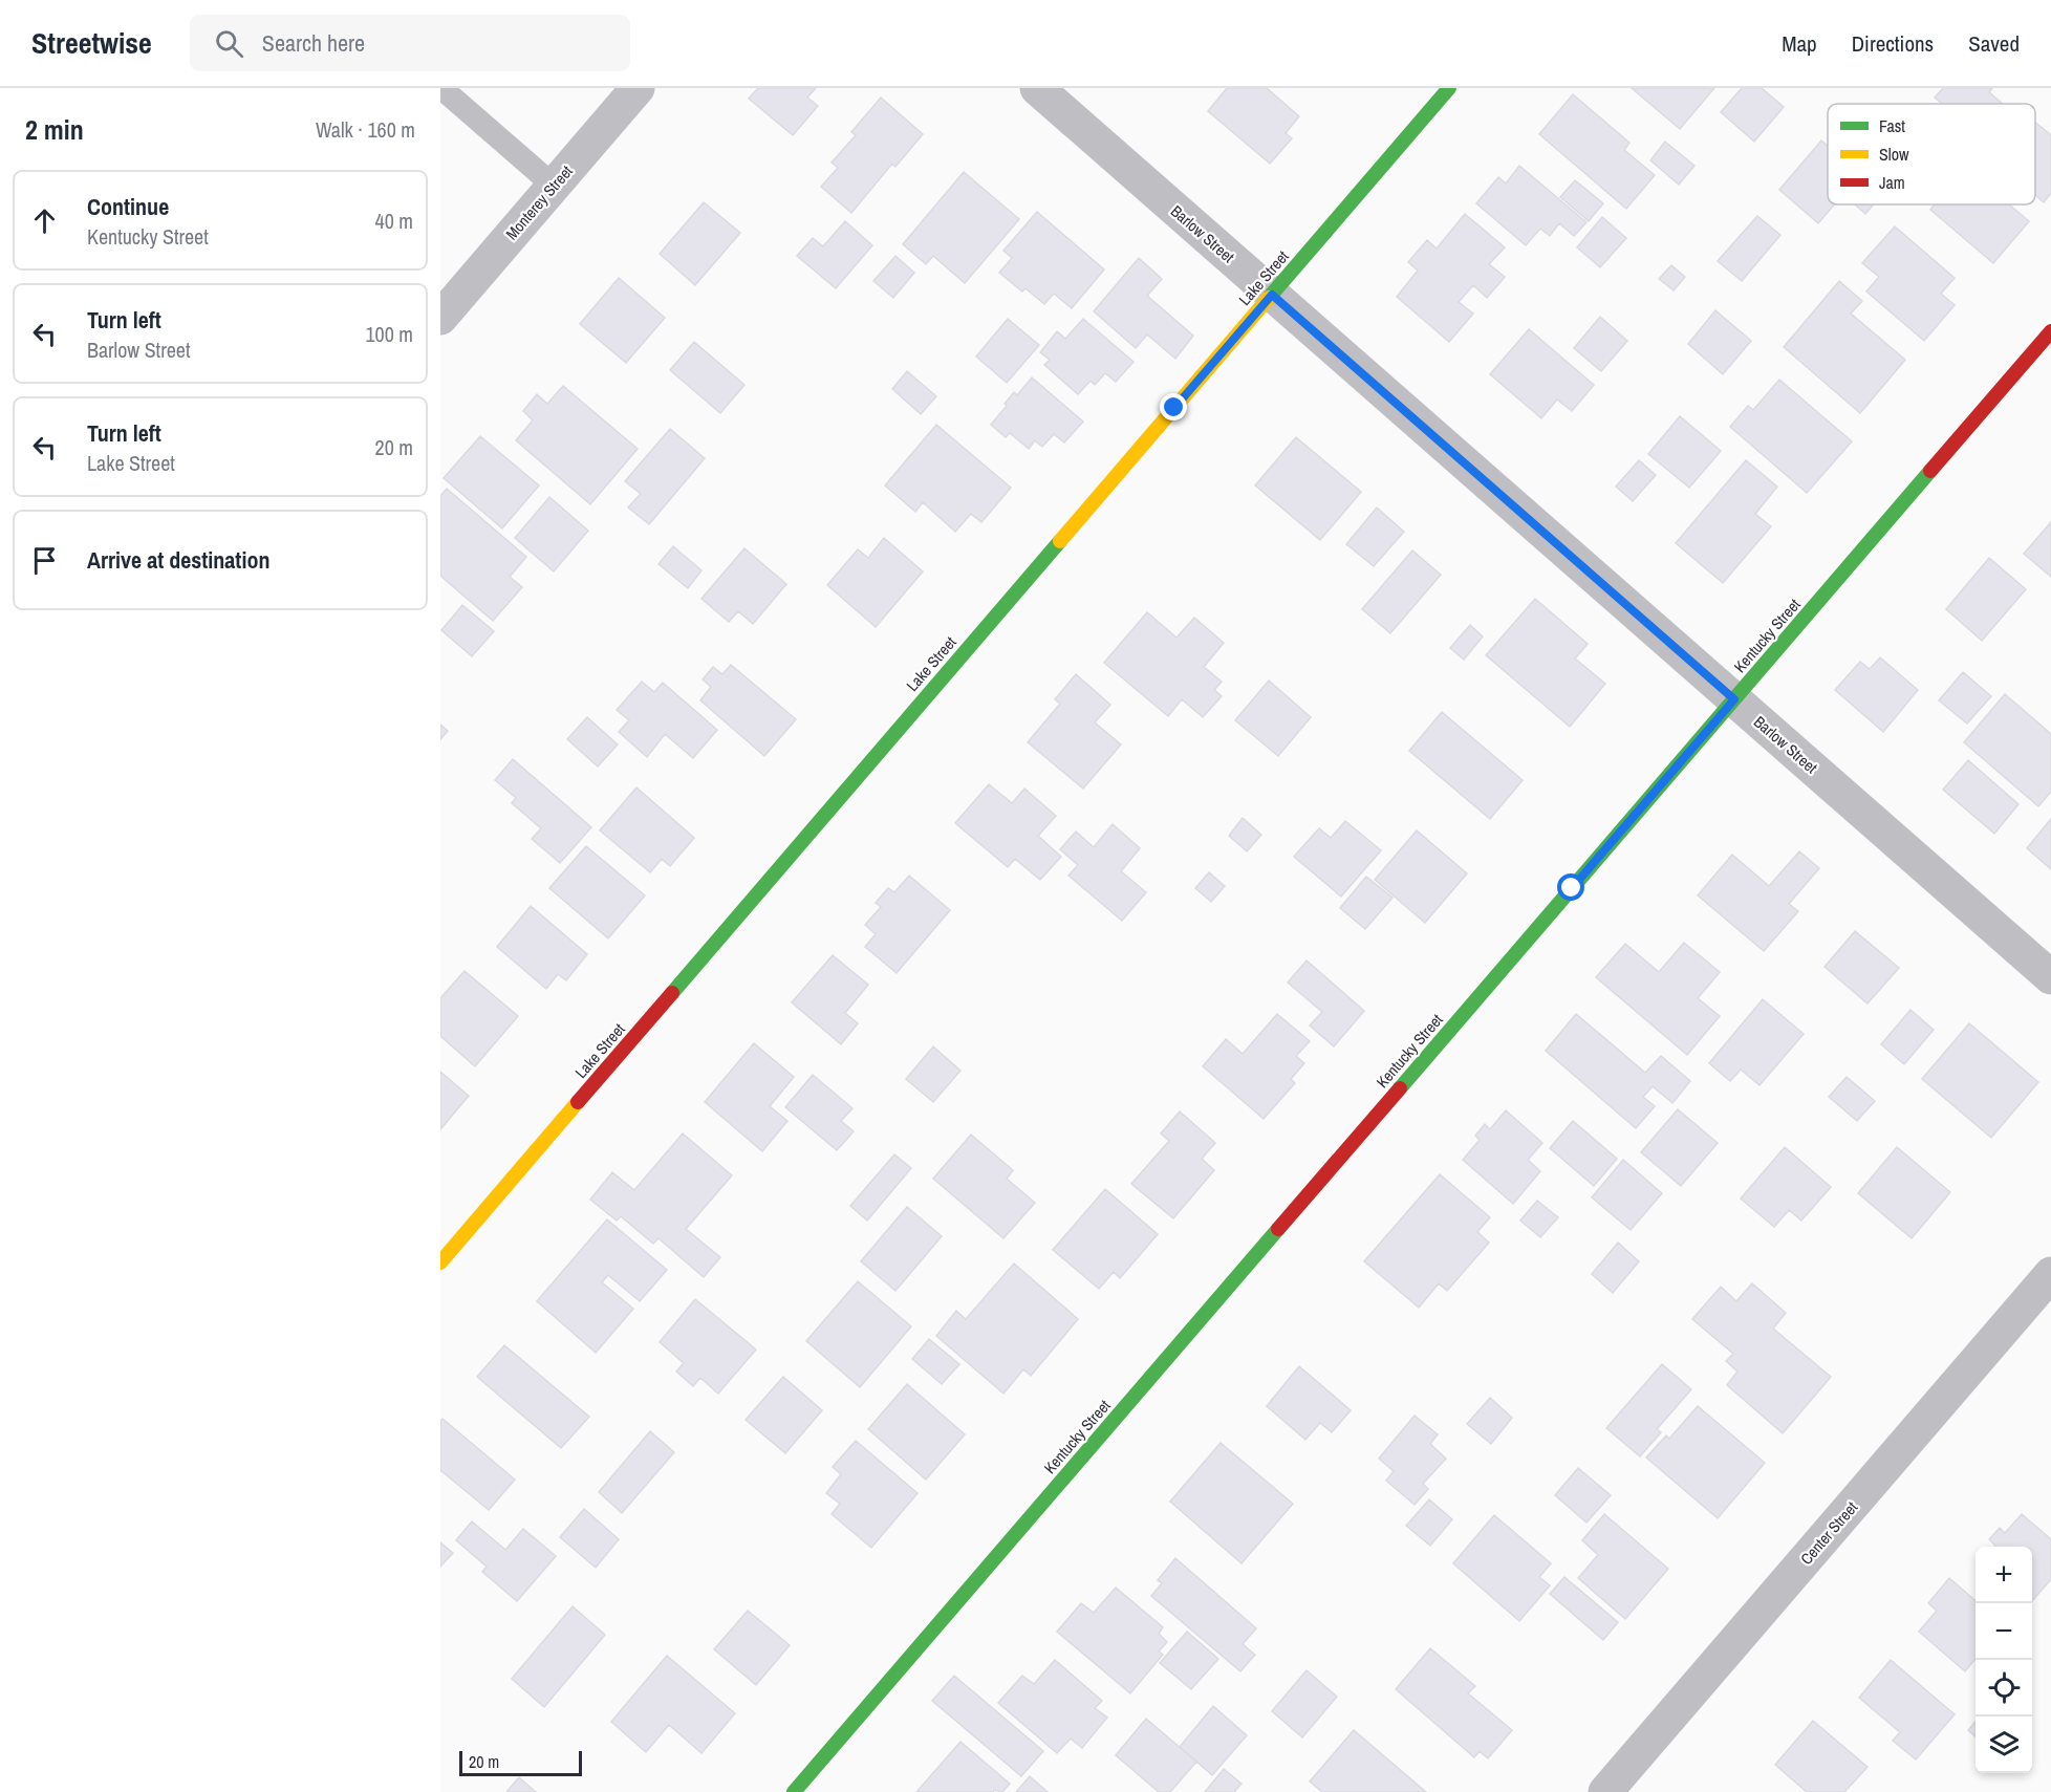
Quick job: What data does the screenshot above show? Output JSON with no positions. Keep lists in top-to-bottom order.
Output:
{
  "streets": {
    "street": [
      "Monterey Street",
      "Barlow Street",
      "Lake Street",
      "Kentucky Street",
      "Center Street"
    ]
  },
  "crossings": [
    ["Barlow Street", "Lake Street"],
    ["Barlow Street", "Kentucky Street"]
  ],
  "legend": ["Fast", "Slow", "Jam"],
  "scale_bar": "20 m",
  "page": {
    "header": "Streetwise",
    "search": "Search here",
    "nav": ["Map", "Directions", "Saved"],
    "heading": ["2 min", "Walk · 160 m"],
    "list": [
      ["Continue", "Kentucky Street", "40 m"],
      ["Turn left", "Barlow Street", "100 m"],
      ["Turn left", "Lake Street", "20 m"],
      "Arrive at destination"
    ],
    "map_buttons": ["+", "−"],
    "scale": "20 m"
  }
}
